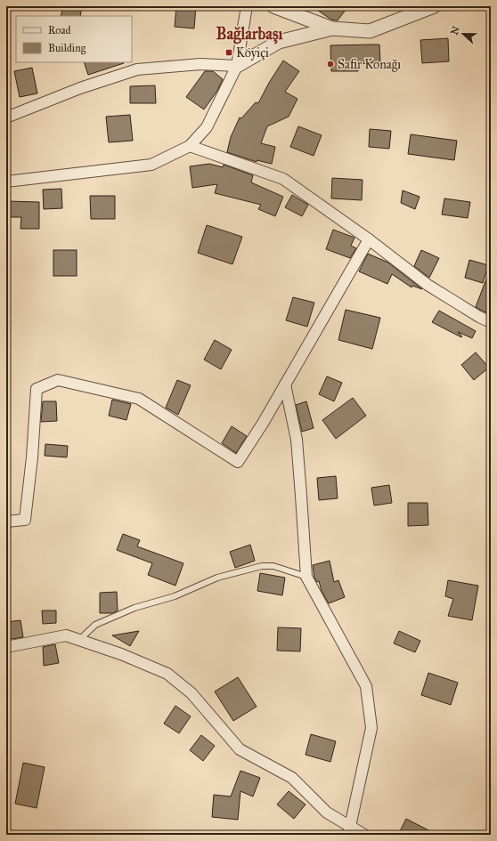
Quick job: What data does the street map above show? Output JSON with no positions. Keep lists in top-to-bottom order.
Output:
{
  "districts": ["Bağlarbaşı"],
  "places": {
    "transit": ["Köyiçi"],
    "other": ["Safir Konağı"]
  },
  "legend": ["Road", "Building"],
  "north": "left"
}
